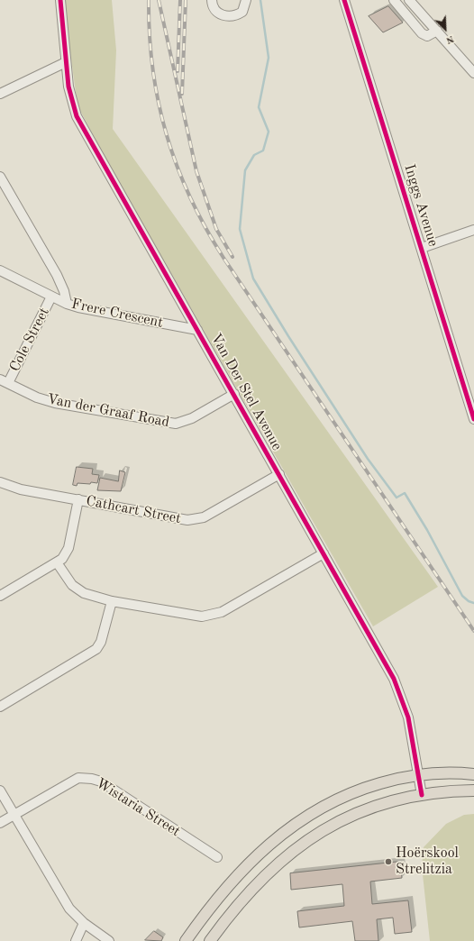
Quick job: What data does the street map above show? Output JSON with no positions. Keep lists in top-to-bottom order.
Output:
{
  "streets": {
    "street": [
      "Inggs Avenue",
      "Frere Crescent",
      "Cole Street",
      "Van Der Stel Avenue",
      "Van der Graaf Road",
      "Cathcart Street",
      "Wistaria Street"
    ]
  },
  "crossings": [
    ["Frere Crescent", "Cole Street"],
    ["Frere Crescent", "Van Der Stel Avenue"],
    ["Cole Street", "Van der Graaf Road"],
    ["Van Der Stel Avenue", "Van der Graaf Road"],
    ["Van Der Stel Avenue", "Cathcart Street"]
  ],
  "places": ["Hoërskool Strelitzia"],
  "north": "bottom right"
}
